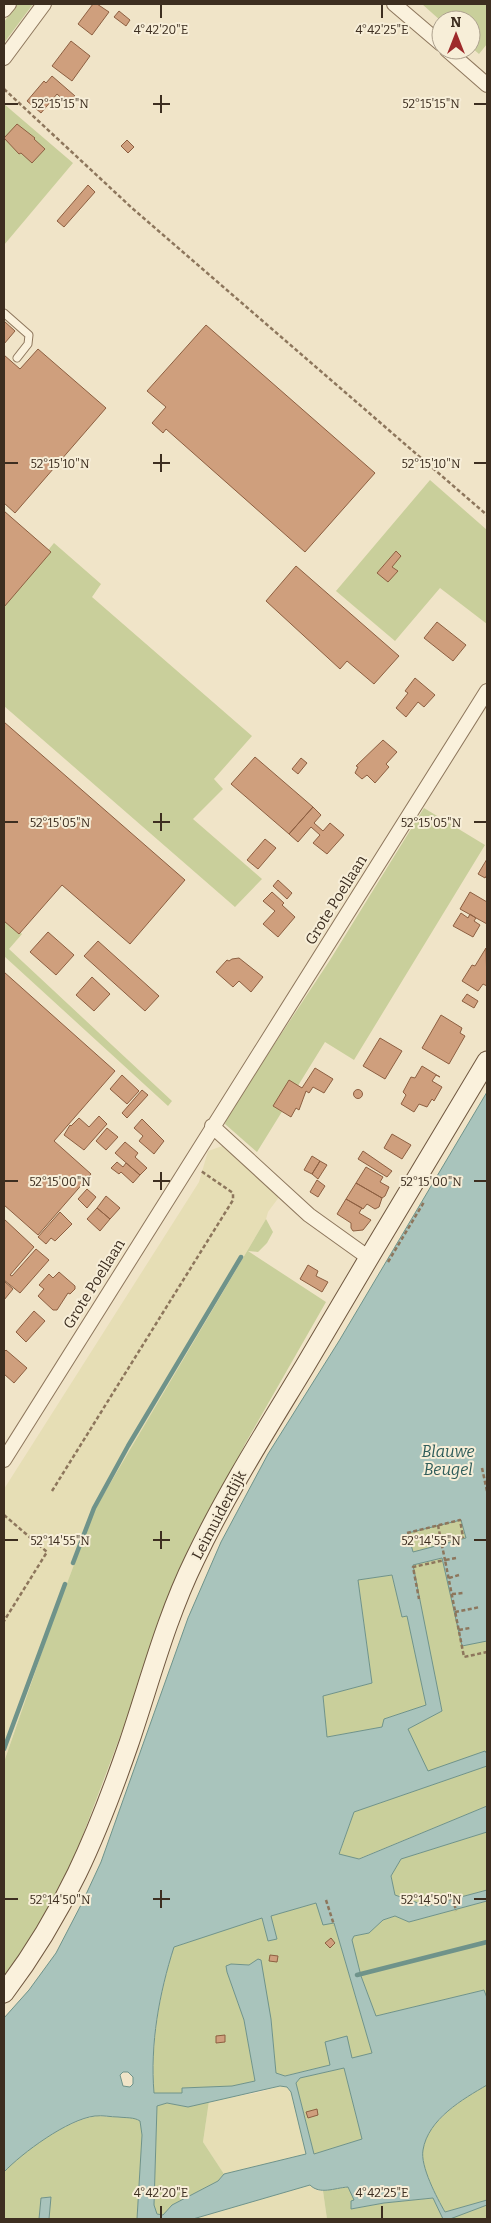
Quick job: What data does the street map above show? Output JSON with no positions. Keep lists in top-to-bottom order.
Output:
{
  "streets": {
    "street": ["Grote Poellaan", "Leimuiderdijk"]
  },
  "water": ["Blauwe Beugel"],
  "north": "top",
  "coordinates": [
    "4°42'20\"E",
    "4°42'25\"E",
    "52°15'15\"N",
    "52°15'10\"N",
    "52°15'05\"N",
    "52°15'00\"N",
    "52°14'55\"N",
    "52°14'50\"N"
  ]
}
